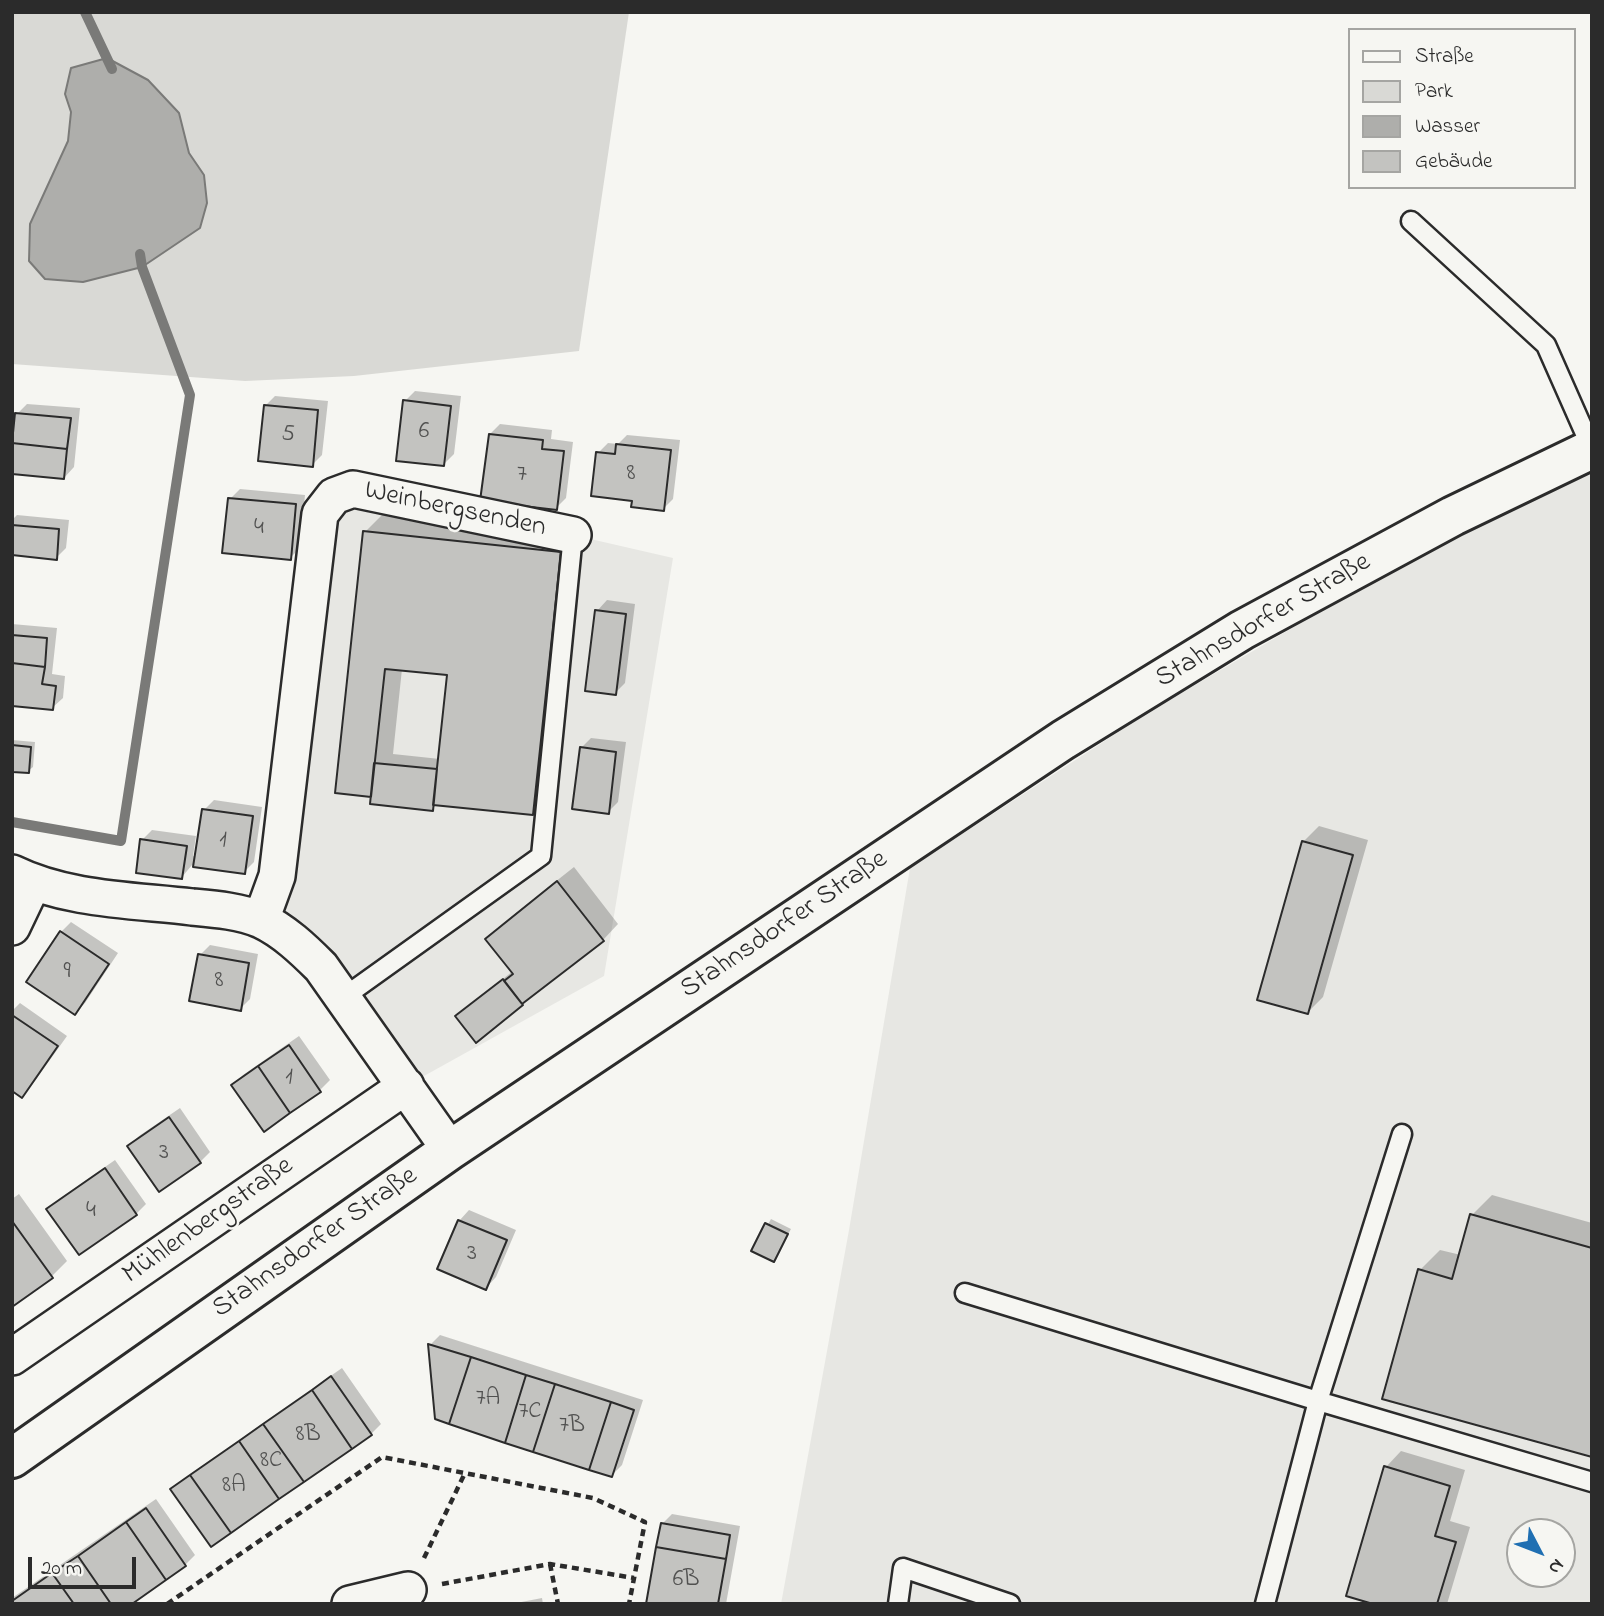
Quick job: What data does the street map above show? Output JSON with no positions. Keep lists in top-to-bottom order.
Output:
{
  "streets": {
    "street": ["Weinbergsenden", "Stahnsdorfer Straße", "Mühlenbergstraße"]
  },
  "house_numbers": [
    "6",
    "5",
    "8",
    "7",
    "4",
    "1",
    "9",
    "8",
    "1",
    "3",
    "4",
    "3",
    "7A",
    "7C",
    "7B",
    "8B",
    "8C",
    "8A",
    "6B"
  ],
  "legend": [
    "Straße",
    "Park",
    "Wasser",
    "Gebäude"
  ],
  "scale_bar": "20 m",
  "north": "bottom right"
}
